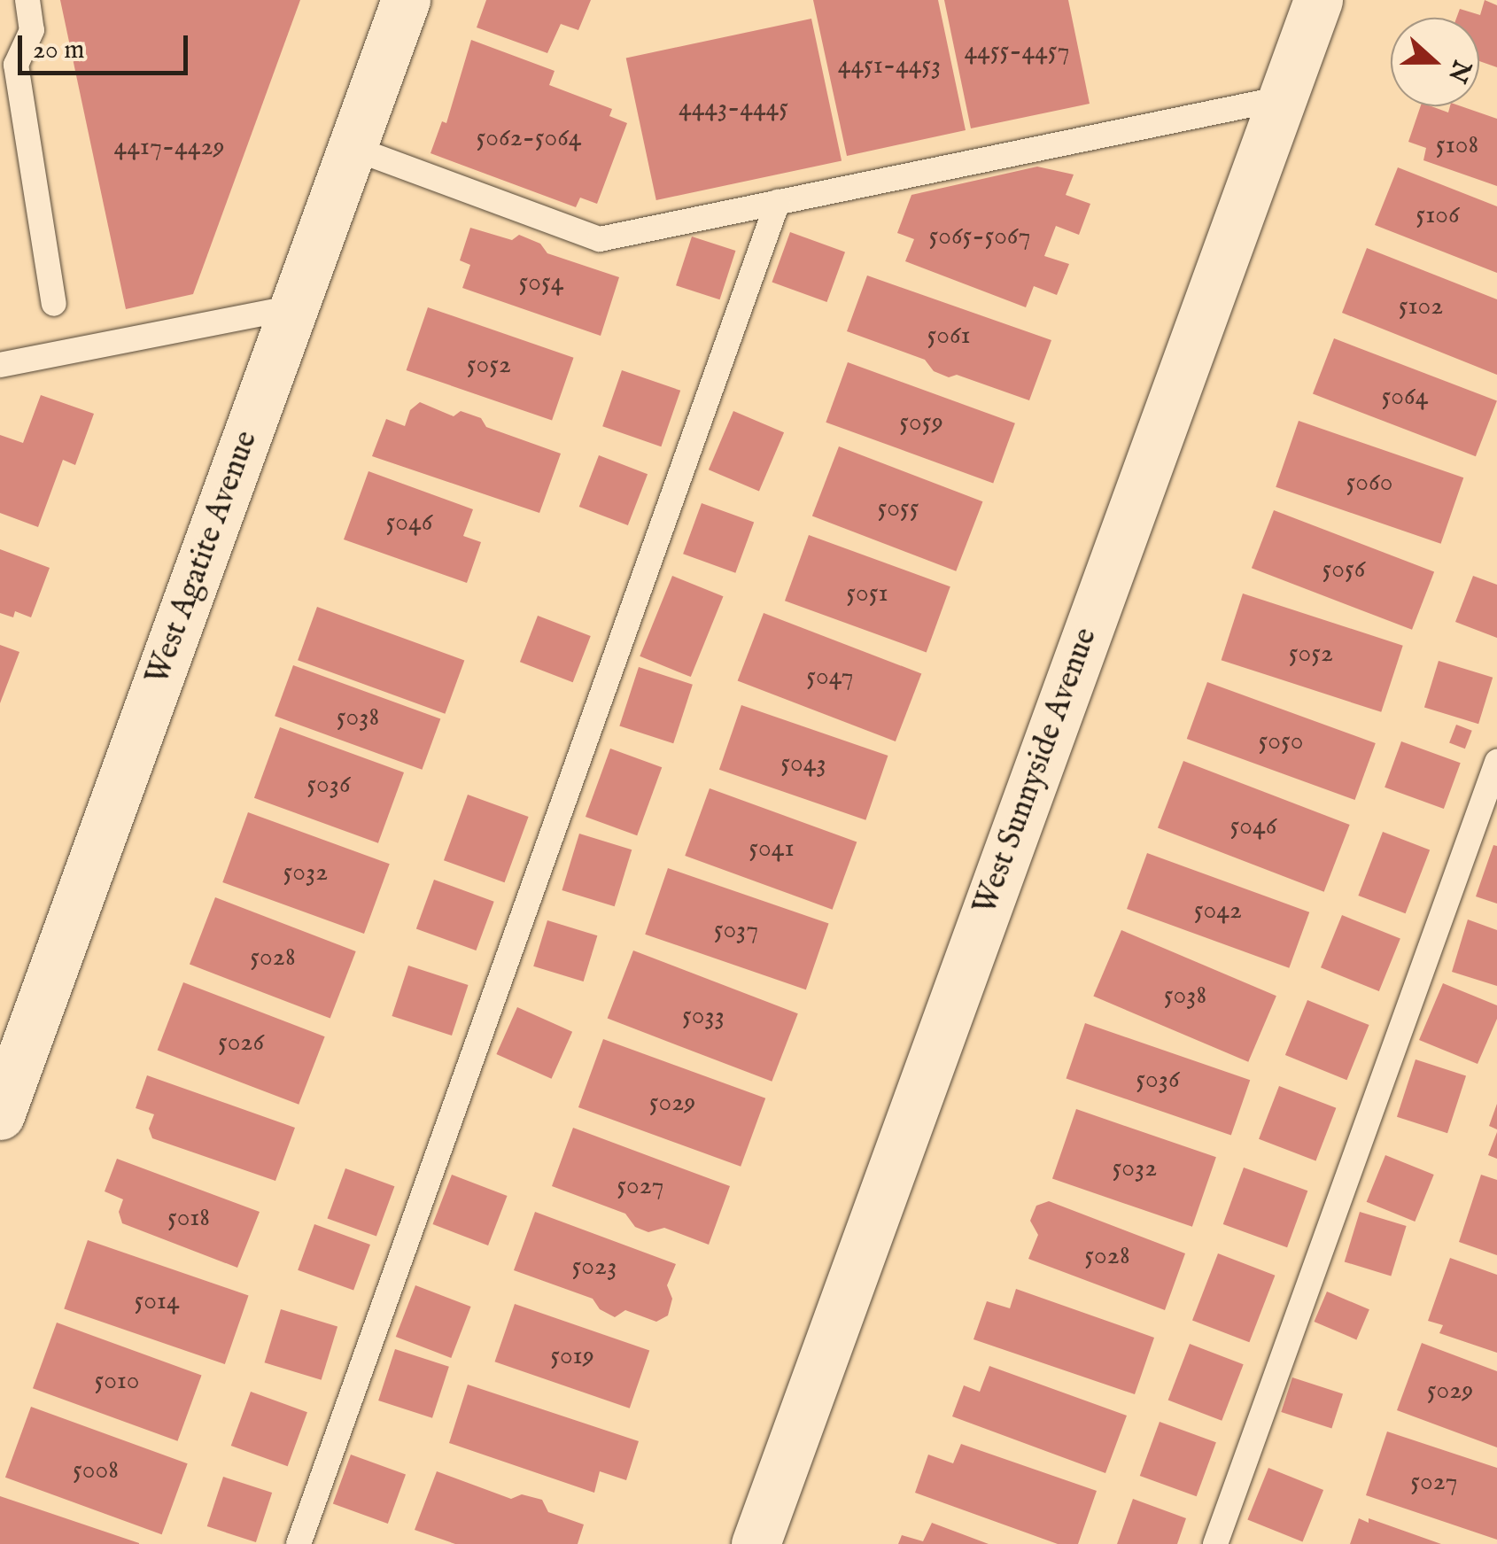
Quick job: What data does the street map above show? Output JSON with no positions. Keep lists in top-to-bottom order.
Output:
{
  "streets": {
    "street": ["West Agatite Avenue", "West Sunnyside Avenue"]
  },
  "house_numbers": [
    "4455-4457",
    "4451-4453",
    "4443-4445",
    "5062-5064",
    "5108",
    "4417-4429",
    "5106",
    "5065-5067",
    "5054",
    "5102",
    "5061",
    "5052",
    "5064",
    "5059",
    "5060",
    "5055",
    "5046",
    "5056",
    "5051",
    "5052",
    "5047",
    "5038",
    "5050",
    "5043",
    "5036",
    "5046",
    "5041",
    "5032",
    "5042",
    "5037",
    "5028",
    "5038",
    "5033",
    "5026",
    "5036",
    "5029",
    "5032",
    "5027",
    "5018",
    "5028",
    "5023",
    "5014",
    "5019",
    "5010",
    "5029",
    "5008",
    "5027"
  ],
  "scale_bar": "20 m",
  "north": "right"
}
